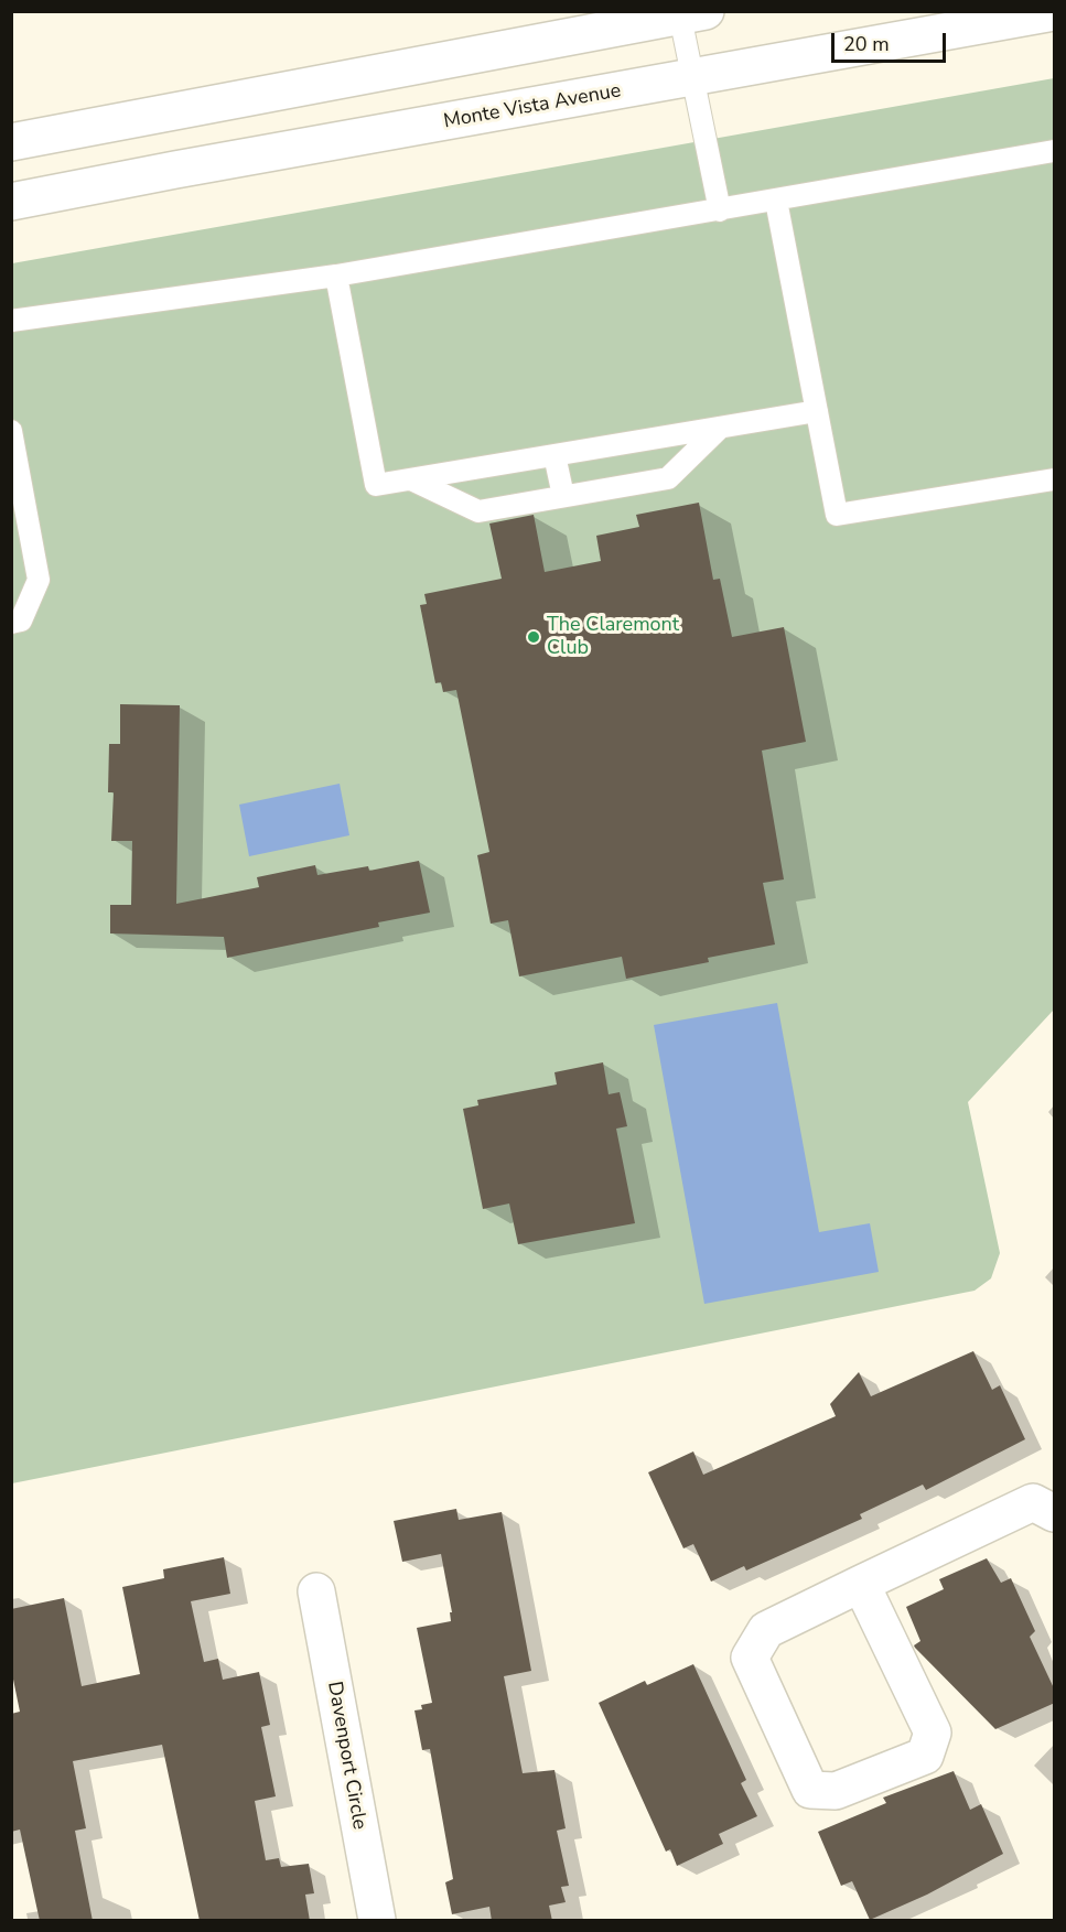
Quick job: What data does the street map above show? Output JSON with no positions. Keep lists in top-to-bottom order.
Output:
{
  "streets": {
    "main road": ["Monte Vista Avenue", "Davenport Circle"]
  },
  "places": ["The Claremont Club"],
  "scale_bar": "20 m"
}
